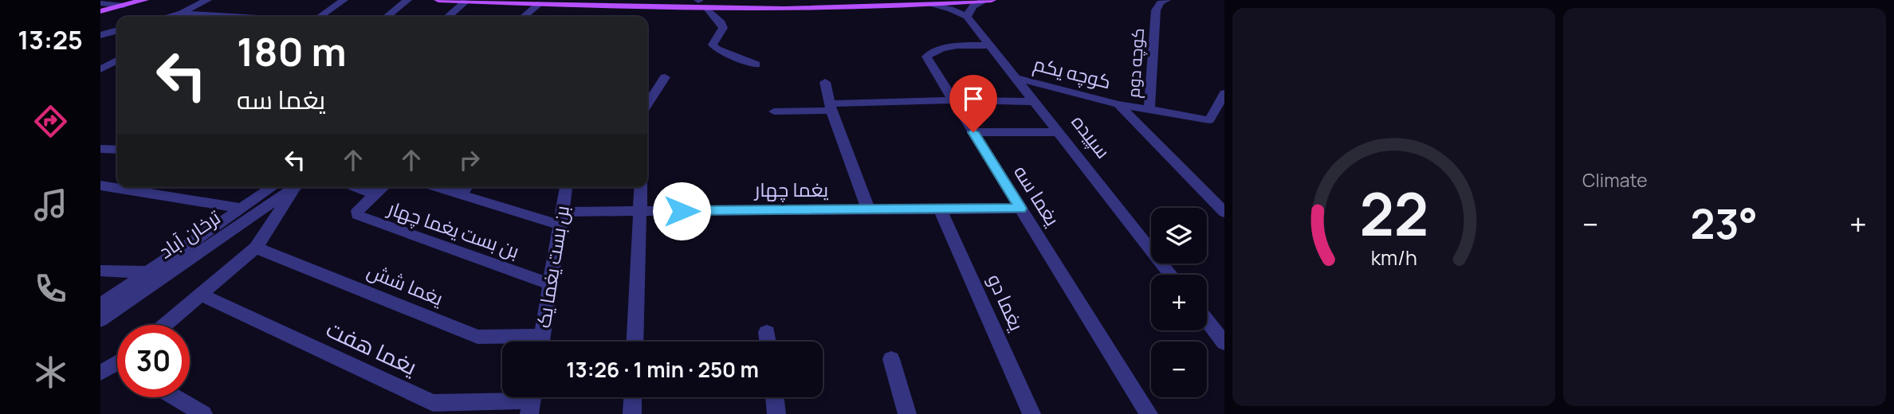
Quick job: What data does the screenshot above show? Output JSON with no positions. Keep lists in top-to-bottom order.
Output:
{
  "streets": {
    "street": [
      "کوچه دوم",
      "کوچه یکم",
      "سپیده",
      "یغما چهار",
      "یغما سه",
      "بن بست یغما چهار",
      "ترخان آباد",
      "بن بست یغما یک",
      "یغما شش",
      "یغما دو",
      "یغما هفت"
    ]
  },
  "crossings": [
    ["کوچه دوم", "کوچه یکم"],
    ["کوچه یکم", "سپیده"],
    ["سپیده", "یغما سه"],
    ["یغما چهار", "یغما سه"],
    ["یغما چهار", "بن بست یغما یک"],
    ["یغما چهار", "یغما دو"],
    ["بن بست یغما چهار", "بن بست یغما یک"]
  ],
  "page": {
    "tabs": "13:25",
    "tile": "Climate",
    "turn": ["180 m", "یغما سه"],
    "heat": ["−", "23°", "+"],
    "map_buttons": ["+", "−"],
    "limit": "30",
    "trip": "13:26 · 1 min · 250 m",
    "gauge": ["22", "km/h"]
  }
}
